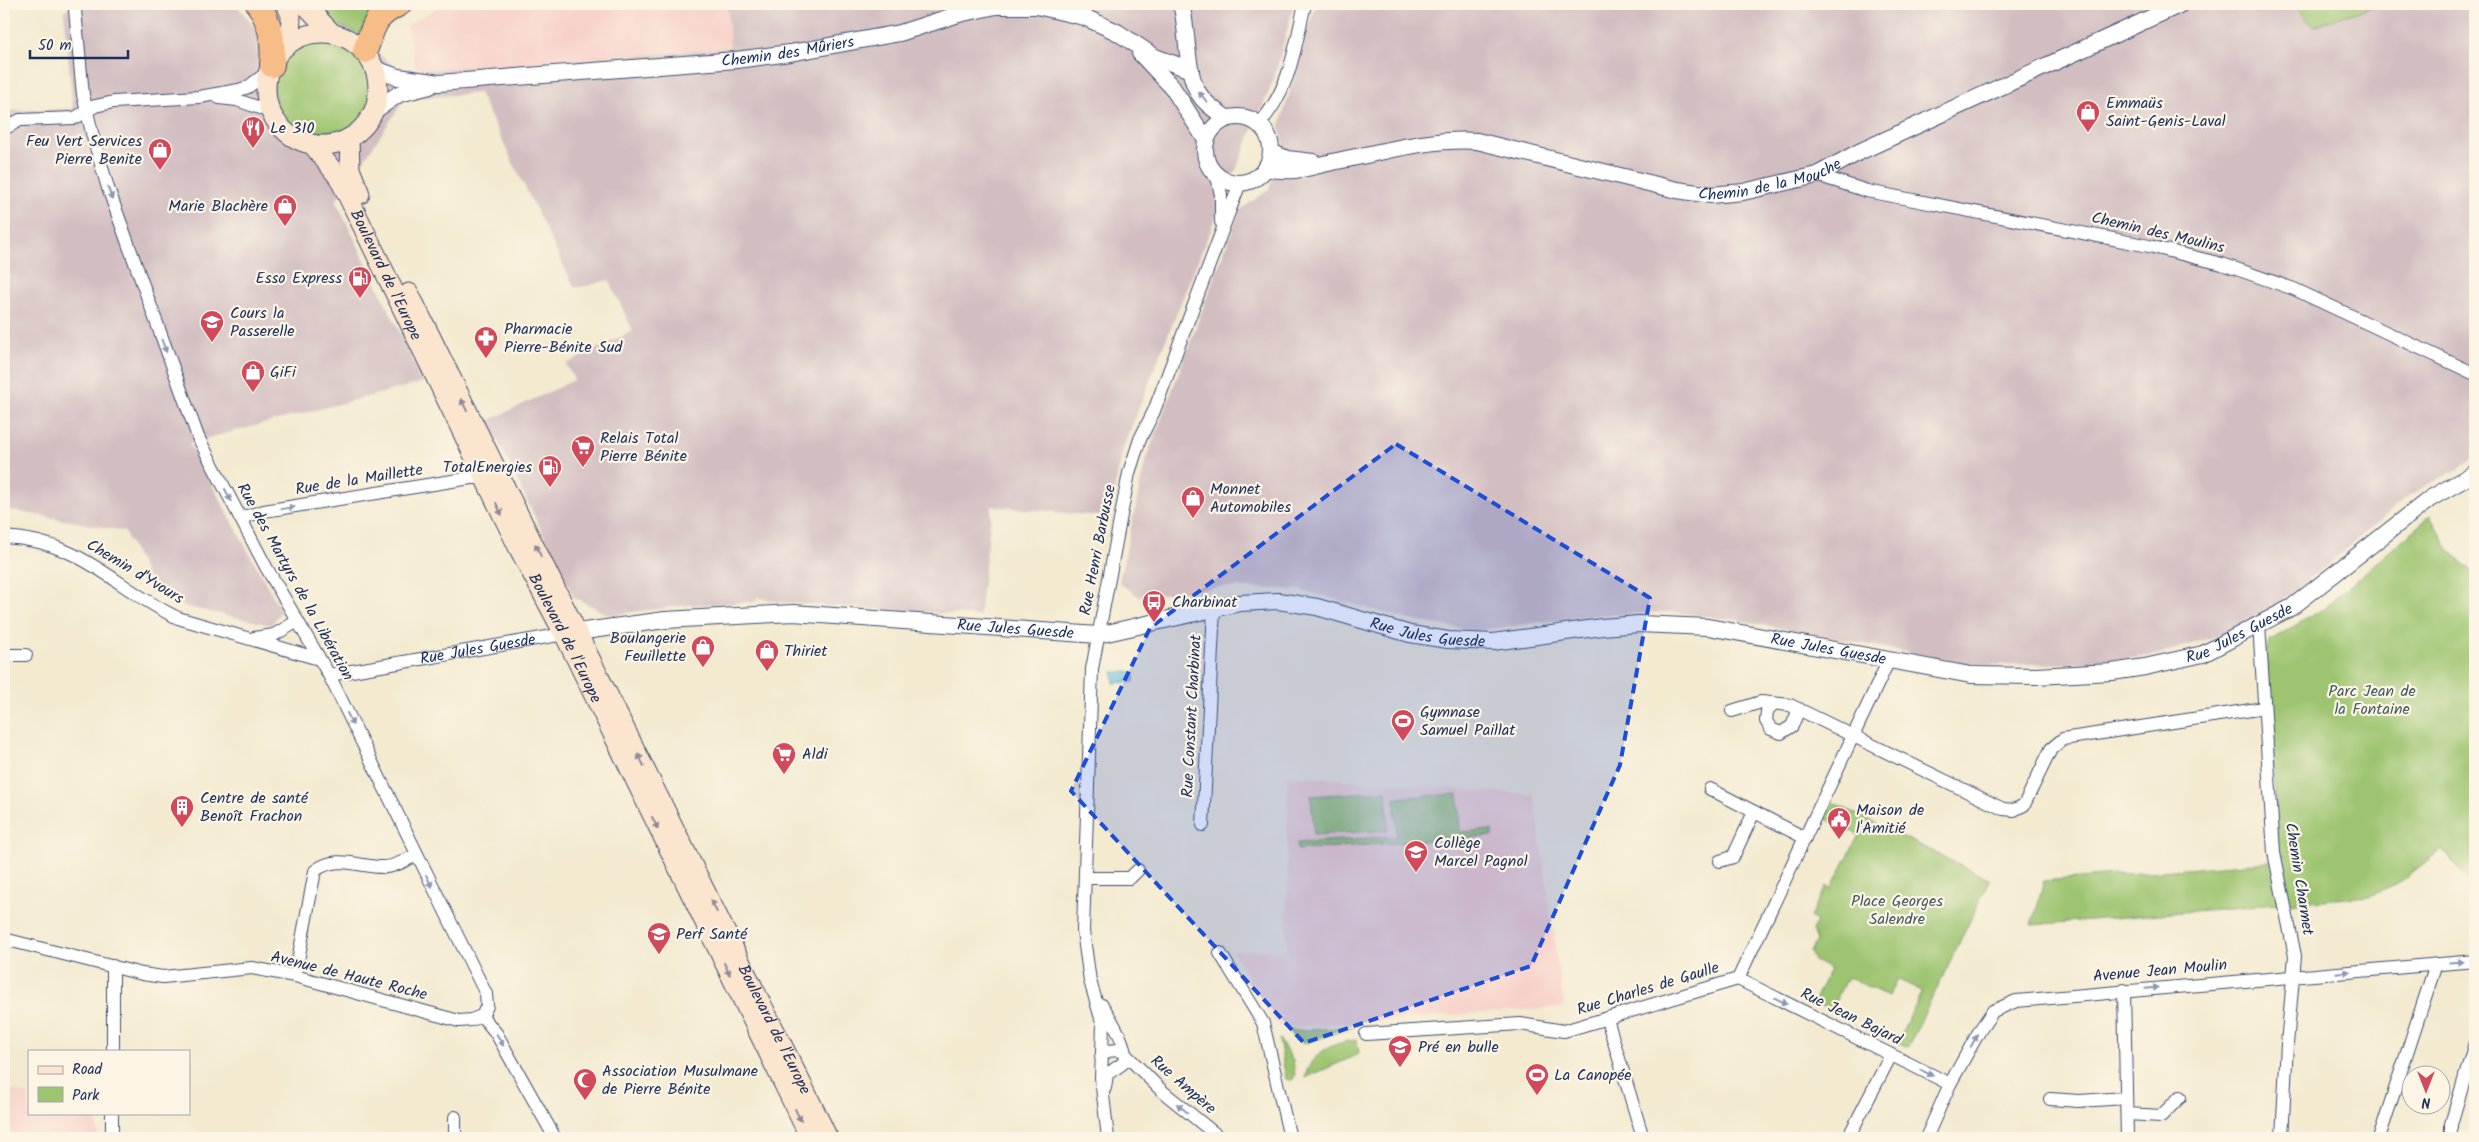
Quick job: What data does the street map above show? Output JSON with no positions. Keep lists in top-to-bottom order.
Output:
{
  "streets": {
    "main road": ["Boulevard de l'Europe"],
    "street": [
      "Chemin des Mûriers",
      "Chemin de la Mouche",
      "Chemin des Moulins",
      "Rue de la Maillette",
      "Rue Henri Barbusse",
      "Chemin d'Yvours",
      "Rue des Martyrs de la Libération",
      "Rue Jules Guesde",
      "Rue Constant Charbinat",
      "Chemin Charmet",
      "Avenue Jean Moulin",
      "Avenue de Haute Roche",
      "Rue Charles de Gaulle",
      "Rue Jean Bajard",
      "Rue Ampère"
    ]
  },
  "crossings": [
    ["Chemin des Mûriers", "Chemin de la Mouche"],
    ["Chemin des Mûriers", "Boulevard de l'Europe"],
    ["Chemin des Mûriers", "Rue Henri Barbusse"],
    ["Chemin de la Mouche", "Chemin des Moulins"],
    ["Chemin de la Mouche", "Rue Henri Barbusse"],
    ["Boulevard de l'Europe", "Rue de la Maillette"],
    ["Boulevard de l'Europe", "Rue Jules Guesde"],
    ["Rue de la Maillette", "Rue des Martyrs de la Libération"],
    ["Rue Henri Barbusse", "Rue Jules Guesde"],
    ["Rue Henri Barbusse", "Rue Ampère"],
    ["Chemin d'Yvours", "Rue des Martyrs de la Libération"],
    ["Rue des Martyrs de la Libération", "Rue Jules Guesde"],
    ["Rue des Martyrs de la Libération", "Avenue de Haute Roche"],
    ["Rue Jules Guesde", "Rue Constant Charbinat"],
    ["Rue Jules Guesde", "Chemin Charmet"],
    ["Rue Jules Guesde", "Rue Charles de Gaulle"],
    ["Chemin Charmet", "Avenue Jean Moulin"],
    ["Avenue Jean Moulin", "Rue Jean Bajard"],
    ["Rue Charles de Gaulle", "Rue Jean Bajard"]
  ],
  "one_way": [
    "Rue de la Maillette",
    "Rue des Martyrs de la Libération",
    "Avenue Jean Moulin",
    "Rue Jean Bajard",
    "Rue Ampère"
  ],
  "parks": ["Parc Jean de la Fontaine", "Place Georges Salendre"],
  "places": {
    "shop": [
      "Emmaüs Saint-Genis-Laval",
      "Feu Vert Services Pierre Benite",
      "Marie Blachère",
      "GiFi",
      "Monnet Automobiles",
      "Boulangerie Feuillette",
      "Thiriet"
    ],
    "restaurant": ["Le 310"],
    "fuel station": ["Esso Express", "TotalEnergies"],
    "school or university": [
      "Cours la Passerelle",
      "Collège Marcel Pagnol",
      "Perf Santé",
      "Pré en bulle"
    ],
    "pharmacy": ["Pharmacie Pierre-Bénite Sud"],
    "supermarket": ["Relais Total Pierre Bénite", "Aldi"],
    "bus stop": ["Charbinat"],
    "sports": ["Gymnase Samuel Paillat", "La Canopée"],
    "building": ["Centre de santé Benoît Frachon"],
    "public building": ["Maison de l'Amitié"],
    "mosque": ["Association Musulmane de Pierre Bénite"]
  },
  "legend": ["Road", "Park"],
  "scale_bar": "50 m",
  "north": "bottom"
}
